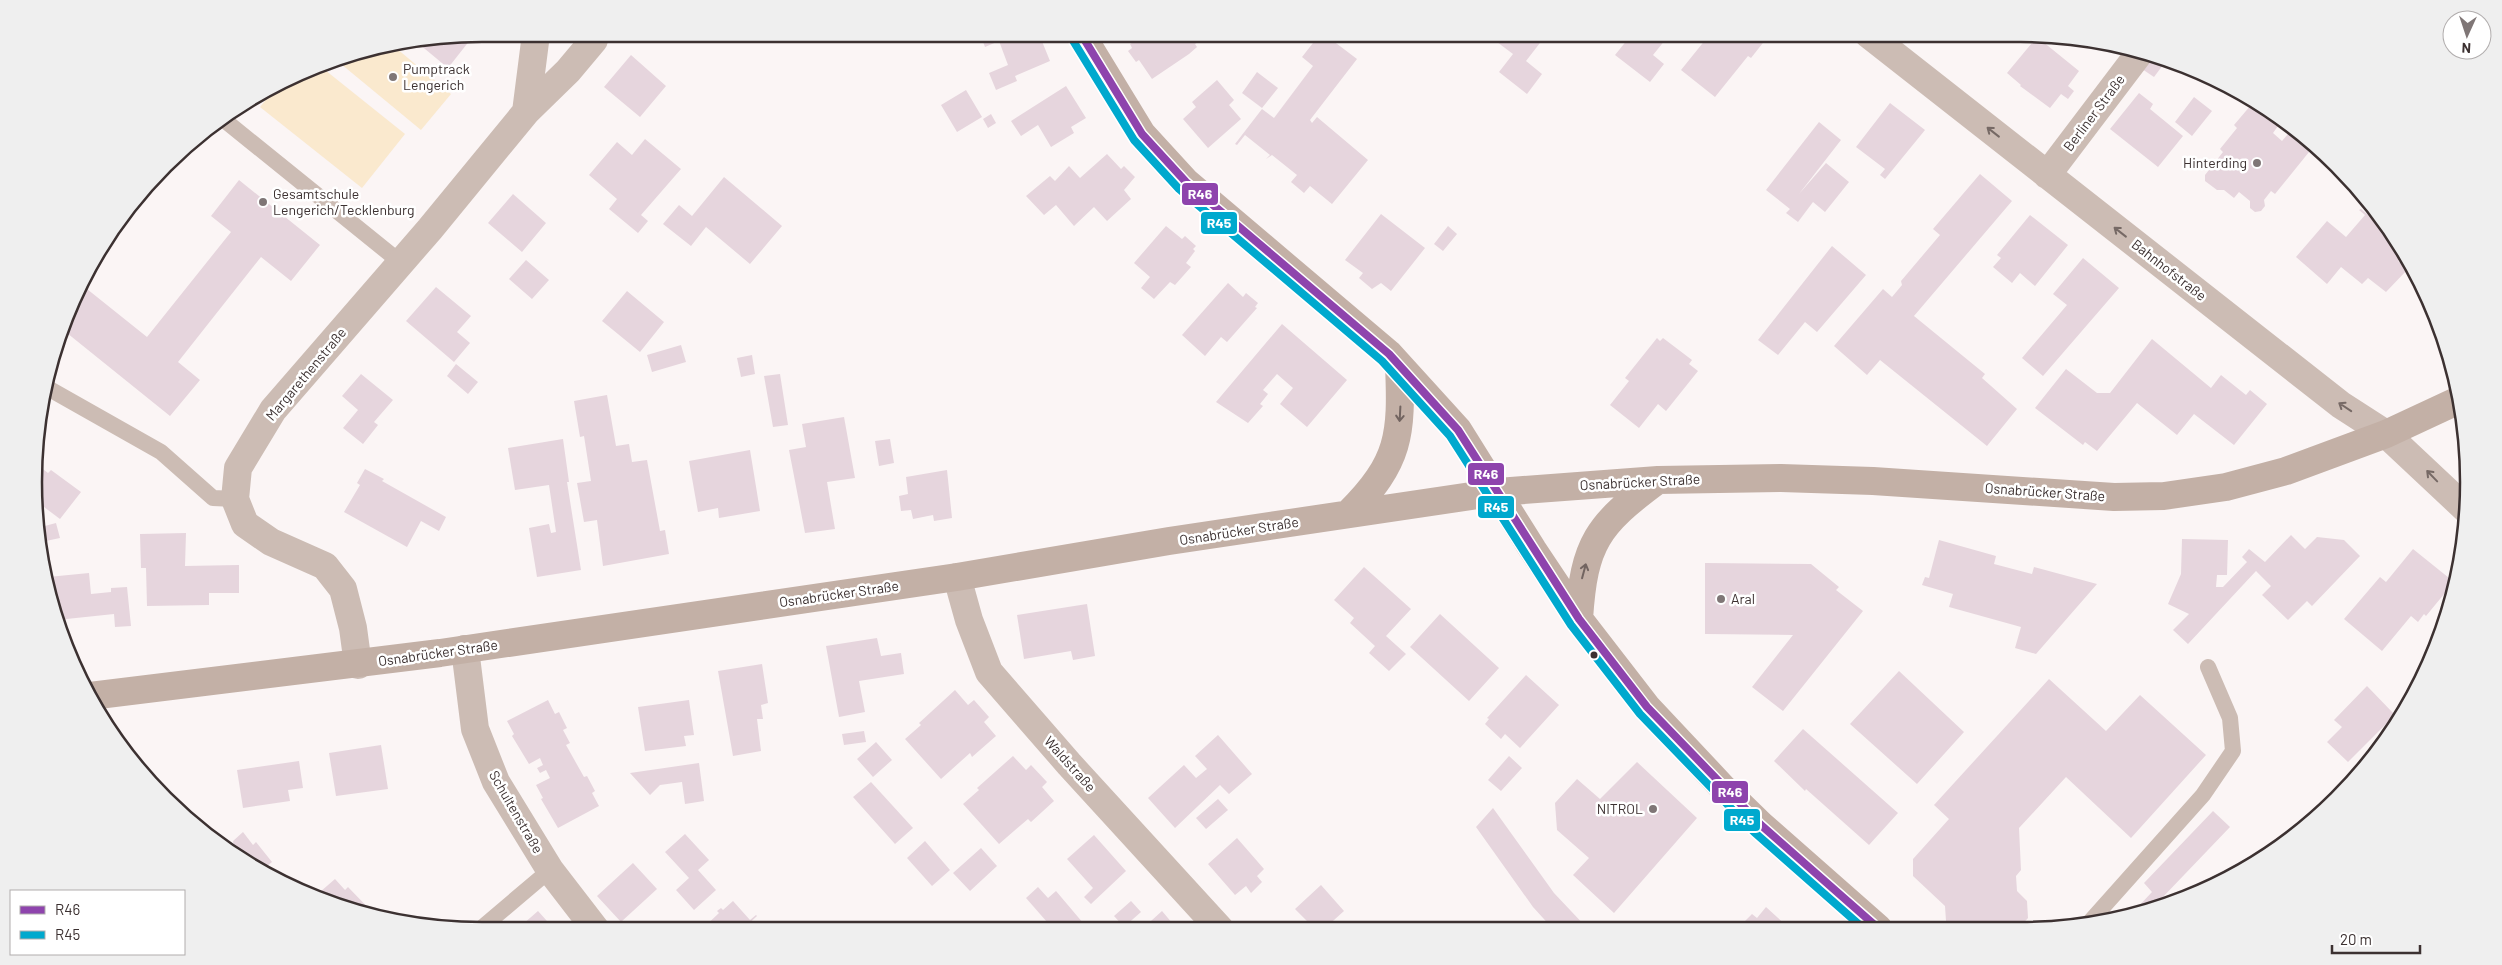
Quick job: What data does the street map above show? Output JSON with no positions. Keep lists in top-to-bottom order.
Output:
{
  "streets": {
    "main road": ["Osnabrücker Straße"],
    "street": [
      "Berliner Straße",
      "Bahnhofstraße",
      "Margarethenstraße",
      "Waldstraße",
      "Schultenstraße"
    ]
  },
  "crossings": [
    ["Berliner Straße", "Bahnhofstraße"],
    ["Bahnhofstraße", "Osnabrücker Straße"],
    ["Margarethenstraße", "Osnabrücker Straße"],
    ["Osnabrücker Straße", "Waldstraße"],
    ["Osnabrücker Straße", "Schultenstraße"]
  ],
  "one_way": ["Bahnhofstraße"],
  "places": [
    "Pumptrack Lengerich",
    "Hinterding",
    "Gesamtschule Lengerich/Tecklenburg",
    "Aral",
    "NITROL"
  ],
  "lines": ["transit line R46", "transit line R45"],
  "legend": ["R46", "R45"],
  "scale_bar": "20 m",
  "north": "bottom"
}
